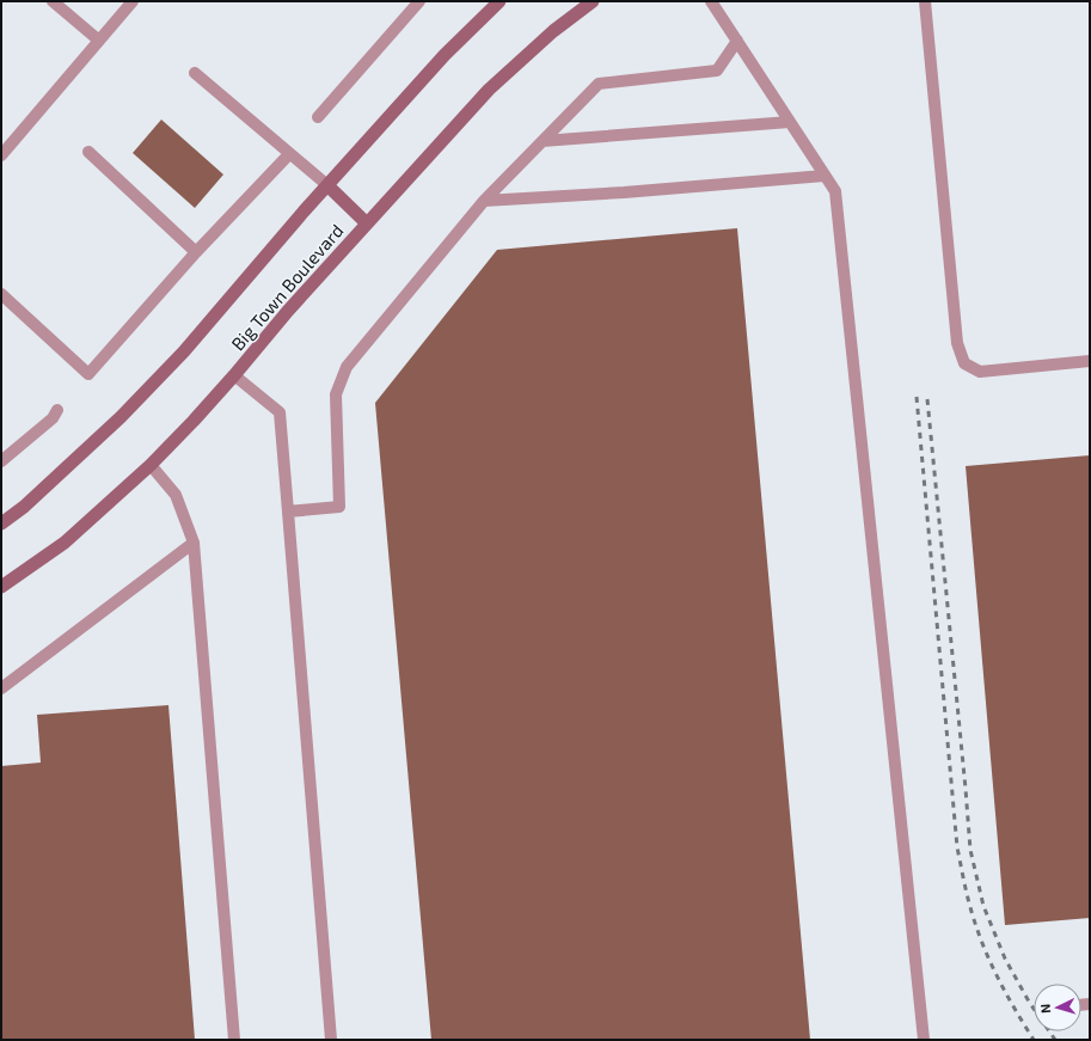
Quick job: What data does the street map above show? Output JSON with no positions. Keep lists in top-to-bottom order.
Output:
{
  "streets": {
    "main road": ["Big Town Boulevard"]
  },
  "north": "left"
}
